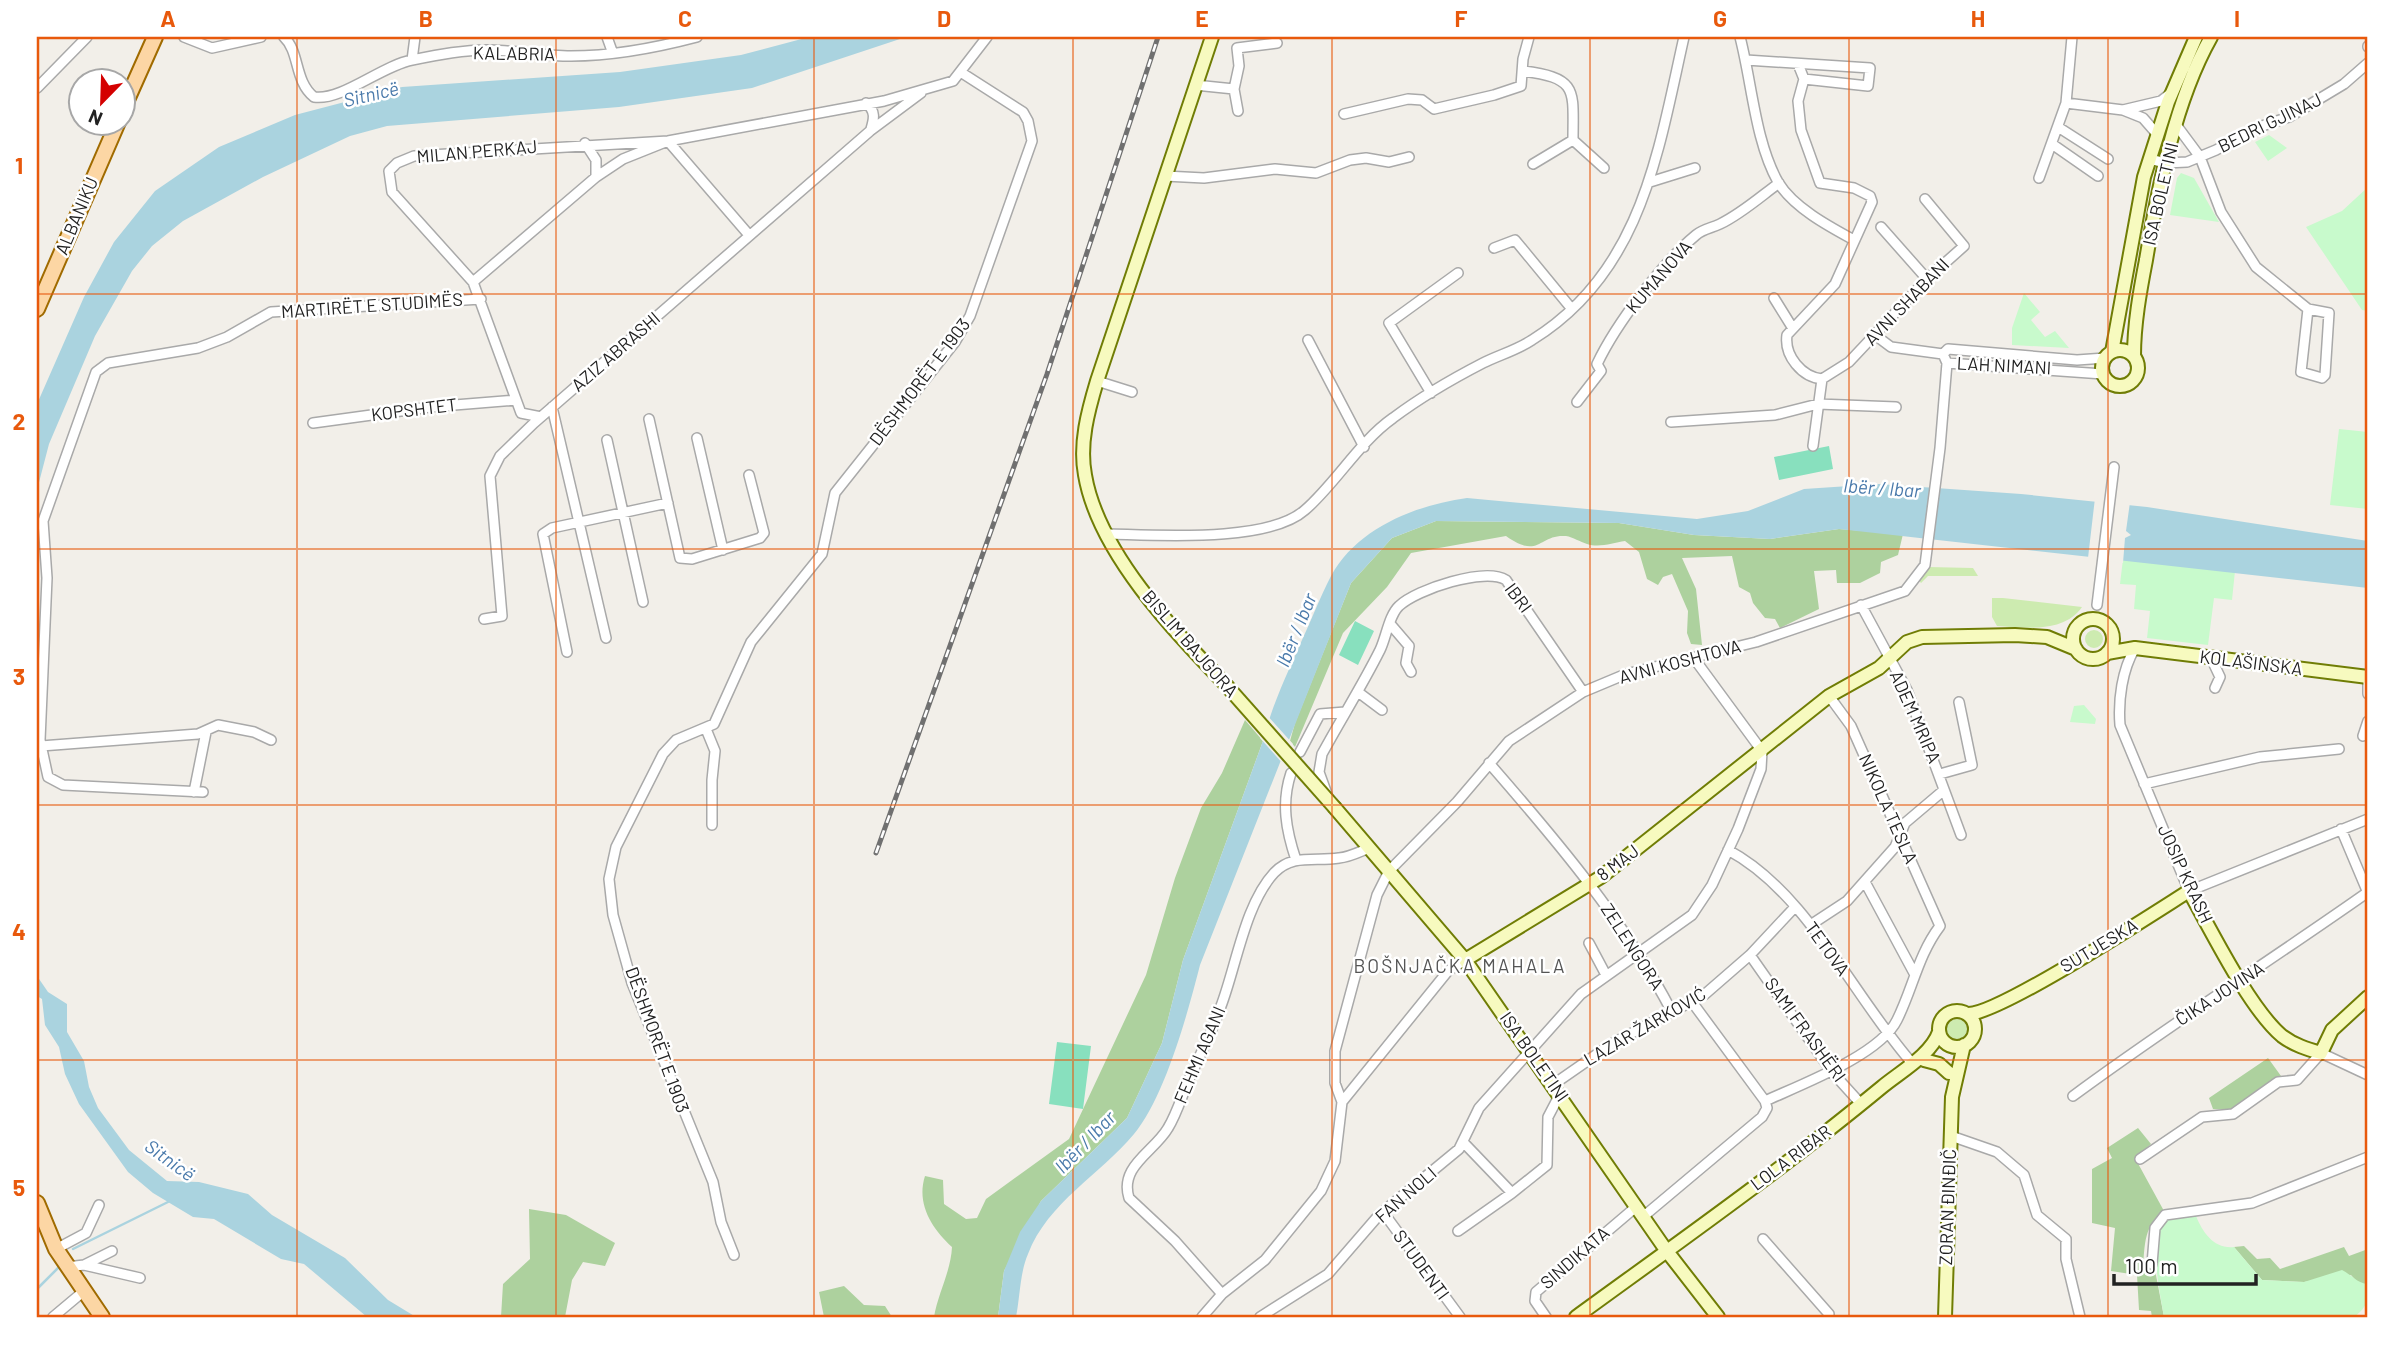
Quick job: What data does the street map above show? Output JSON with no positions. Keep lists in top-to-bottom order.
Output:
{
  "streets": {
    "main road": [
      "ISA BOLETINI",
      "ALBANIKU",
      "BISLIM BAJGORA",
      "KOLAŠINSKA",
      "8 MAJ",
      "JOSIP KRASH",
      "SUTJESKA",
      "LOLA RIBAR",
      "ZORAN ĐINĐIČ"
    ],
    "street": [
      "KALABRIA",
      "BEDRI GJINAJ",
      "MILAN PERKAJ",
      "KUMANOVA",
      "AVNI SHABANI",
      "MARTIRËT E STUDIMËS",
      "AZIZ ABRASHI",
      "LAH NIMANI",
      "DËSHMORËT E 1903",
      "KOPSHTET",
      "IBRI",
      "AVNI KOSHTOVA",
      "ADEM MRIPA",
      "NIKOLA TESLA",
      "ZELENGORA",
      "TETOVA",
      "ČIKA JOVINA",
      "LAZAR ŽARKOVIĆ",
      "SAMI FRASHËRI",
      "FEHMI AGANI",
      "FAN NOLI",
      "SINDIKATA",
      "STUDENTI"
    ]
  },
  "crossings": [
    ["BEDRI GJINAJ", "ISA BOLETINI"],
    ["MILAN PERKAJ", "MARTIRËT E STUDIMËS"],
    ["MILAN PERKAJ", "AZIZ ABRASHI"],
    ["MILAN PERKAJ", "KOPSHTET"],
    ["ISA BOLETINI", "LAH NIMANI"],
    ["ISA BOLETINI", "IBRI"],
    ["ISA BOLETINI", "BISLIM BAJGORA"],
    ["ISA BOLETINI", "AVNI KOSHTOVA"],
    ["ISA BOLETINI", "8 MAJ"],
    ["ISA BOLETINI", "LAZAR ŽARKOVIĆ"],
    ["ISA BOLETINI", "LOLA RIBAR"],
    ["ISA BOLETINI", "FAN NOLI"],
    ["ISA BOLETINI", "SINDIKATA"],
    ["AZIZ ABRASHI", "DËSHMORËT E 1903"],
    ["LAH NIMANI", "AVNI KOSHTOVA"],
    ["IBRI", "BISLIM BAJGORA"],
    ["IBRI", "AVNI KOSHTOVA"],
    ["AVNI KOSHTOVA", "ADEM MRIPA"],
    ["AVNI KOSHTOVA", "ZELENGORA"],
    ["KOLAŠINSKA", "8 MAJ"],
    ["KOLAŠINSKA", "JOSIP KRASH"],
    ["ADEM MRIPA", "8 MAJ"],
    ["NIKOLA TESLA", "8 MAJ"],
    ["8 MAJ", "ZELENGORA"],
    ["8 MAJ", "FAN NOLI"],
    ["JOSIP KRASH", "SUTJESKA"],
    ["JOSIP KRASH", "ČIKA JOVINA"],
    ["SUTJESKA", "LOLA RIBAR"],
    ["SUTJESKA", "ZORAN ĐINĐIČ"],
    ["ZELENGORA", "LAZAR ŽARKOVIĆ"],
    ["ZELENGORA", "FAN NOLI"],
    ["TETOVA", "LAZAR ŽARKOVIĆ"],
    ["TETOVA", "LOLA RIBAR"],
    ["TETOVA", "FAN NOLI"],
    ["LAZAR ŽARKOVIĆ", "SAMI FRASHËRI"],
    ["SAMI FRASHËRI", "LOLA RIBAR"],
    ["LOLA RIBAR", "ZORAN ĐINĐIČ"],
    ["FAN NOLI", "STUDENTI"]
  ],
  "districts": ["BOŠNJAČKA MAHALA"],
  "water": ["Sitnicë", "Ibër / Ibar"],
  "scale_bar": "100 m",
  "north": "bottom left",
  "grid": {
    "columns": [
      "A",
      "B",
      "C",
      "D",
      "E",
      "F",
      "G",
      "H",
      "I"
    ],
    "rows": [
      "1",
      "2",
      "3",
      "4",
      "5"
    ]
  }
}
